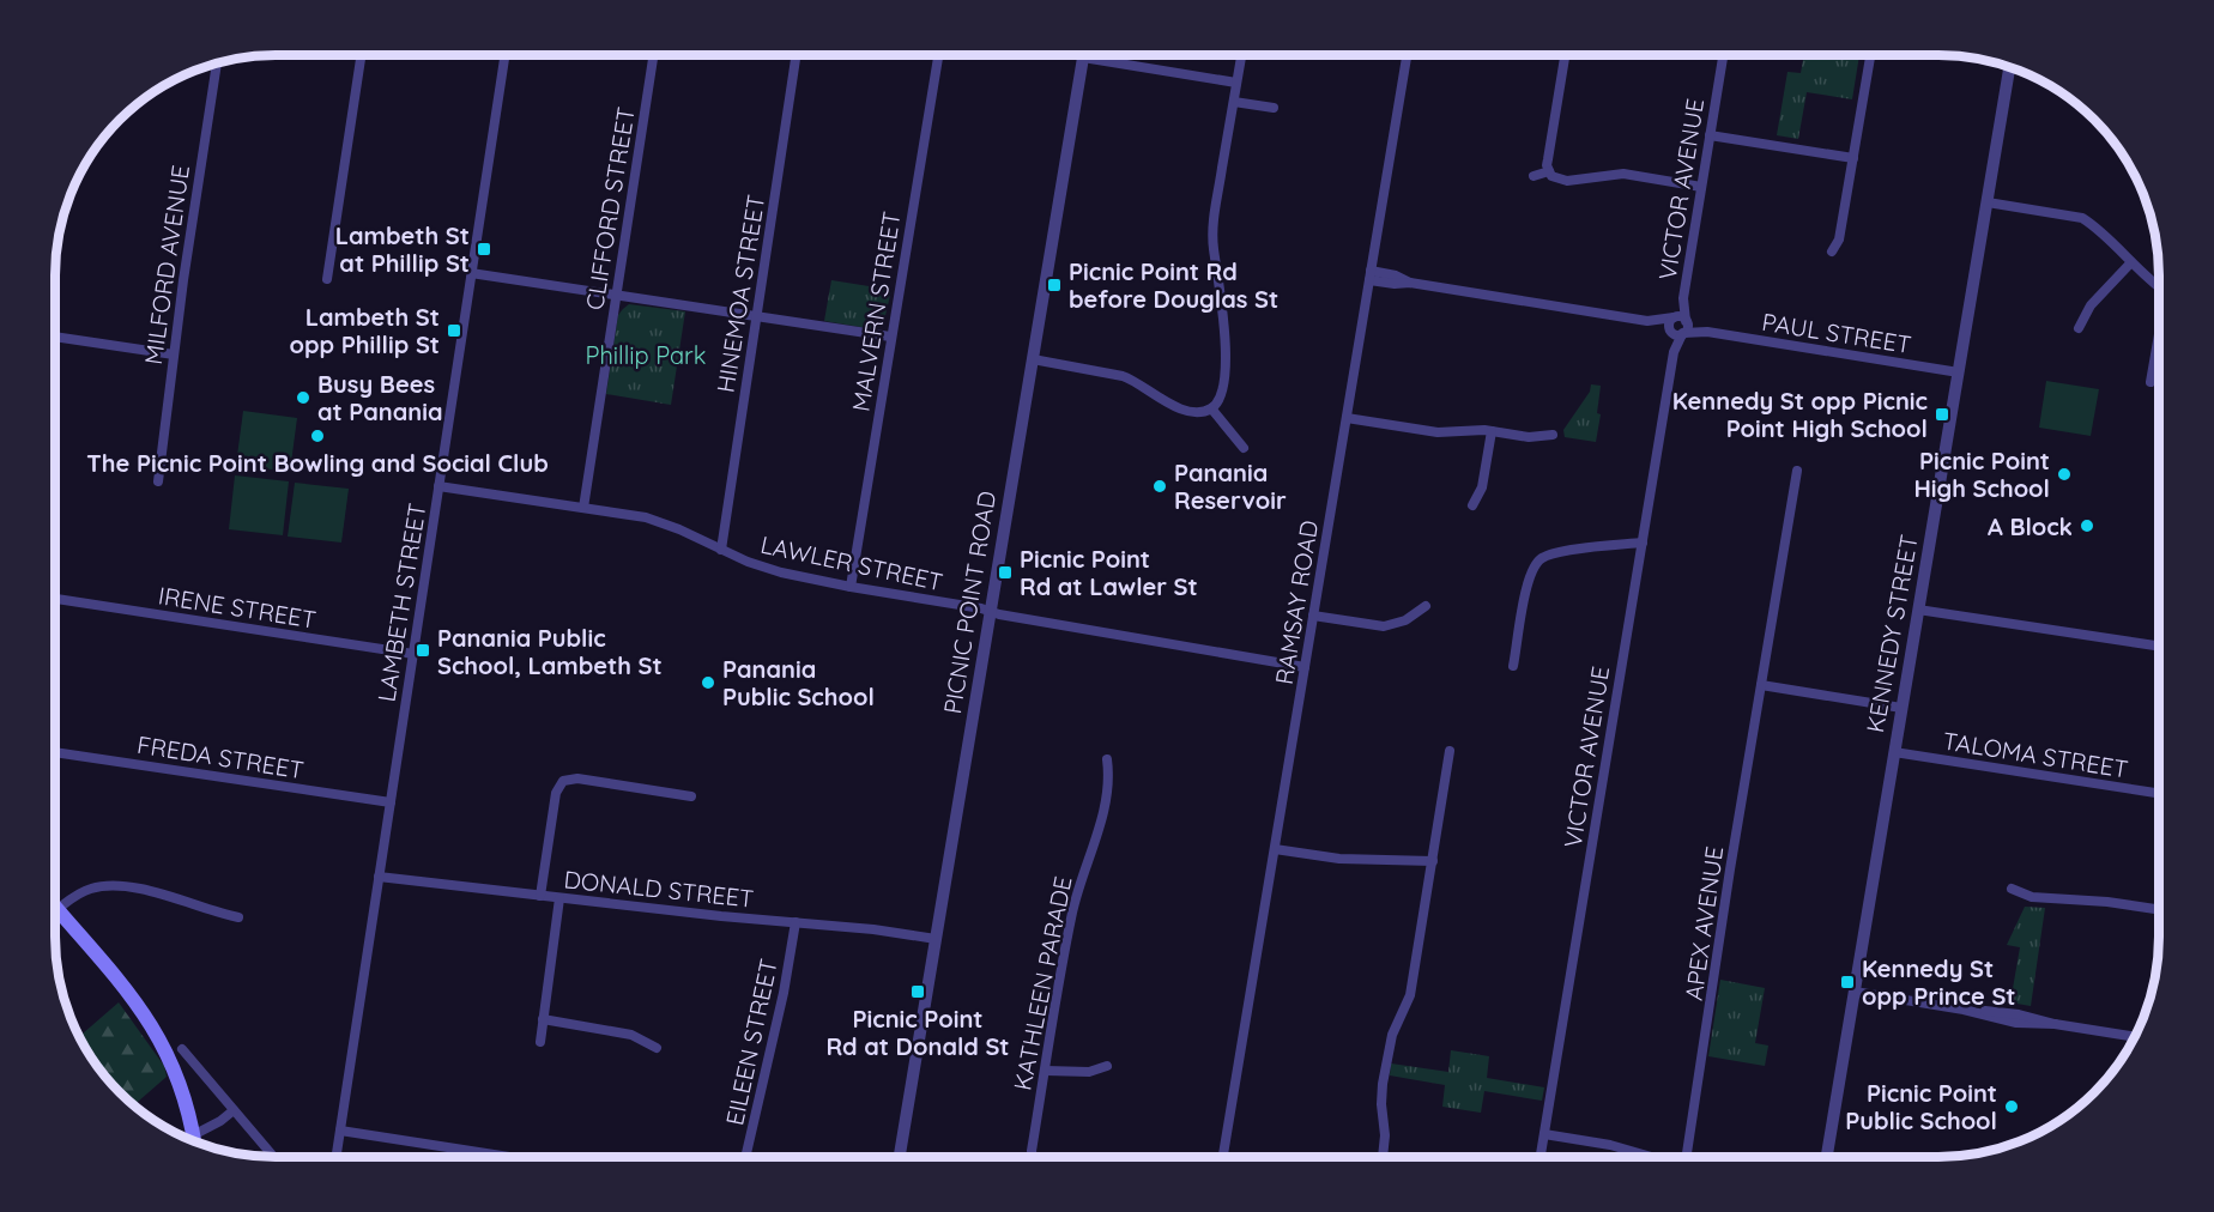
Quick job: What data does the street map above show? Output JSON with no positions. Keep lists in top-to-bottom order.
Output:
{
  "streets": {
    "street": [
      "VICTOR AVENUE",
      "CLIFFORD STREET",
      "MILFORD AVENUE",
      "HINEMOA STREET",
      "MALVERN STREET",
      "PAUL STREET",
      "LAWLER STREET",
      "LAMBETH STREET",
      "PICNIC POINT ROAD",
      "RAMSAY ROAD",
      "IRENE STREET",
      "KENNEDY STREET",
      "TALOMA STREET",
      "FREDA STREET",
      "DONALD STREET",
      "APEX AVENUE",
      "KATHLEEN PARADE",
      "EILEEN STREET"
    ]
  },
  "crossings": [
    ["VICTOR AVENUE", "PAUL STREET"],
    ["VICTOR AVENUE", "APEX AVENUE"],
    ["CLIFFORD STREET", "LAWLER STREET"],
    ["HINEMOA STREET", "LAWLER STREET"],
    ["MALVERN STREET", "LAWLER STREET"],
    ["PAUL STREET", "KENNEDY STREET"],
    ["LAWLER STREET", "LAMBETH STREET"],
    ["LAWLER STREET", "PICNIC POINT ROAD"],
    ["LAWLER STREET", "RAMSAY ROAD"],
    ["LAMBETH STREET", "IRENE STREET"],
    ["LAMBETH STREET", "FREDA STREET"],
    ["LAMBETH STREET", "DONALD STREET"],
    ["PICNIC POINT ROAD", "DONALD STREET"],
    ["KENNEDY STREET", "TALOMA STREET"],
    ["DONALD STREET", "EILEEN STREET"]
  ],
  "parks": ["Phillip Park"],
  "places": {
    "transit": [
      "Lambeth St at Phillip St",
      "Picnic Point Rd before Douglas St",
      "Lambeth St opp Phillip St",
      "Kennedy St opp Picnic Point High School",
      "Picnic Point Rd at Lawler St",
      "Panania Public School, Lambeth St",
      "Kennedy St opp Prince St",
      "Picnic Point Rd at Donald St"
    ],
    "other": [
      "Busy Bees at Panania",
      "The Picnic Point Bowling and Social Club",
      "Picnic Point High School",
      "Panania Reservoir",
      "A Block",
      "Panania Public School",
      "Picnic Point Public School"
    ]
  }
}
